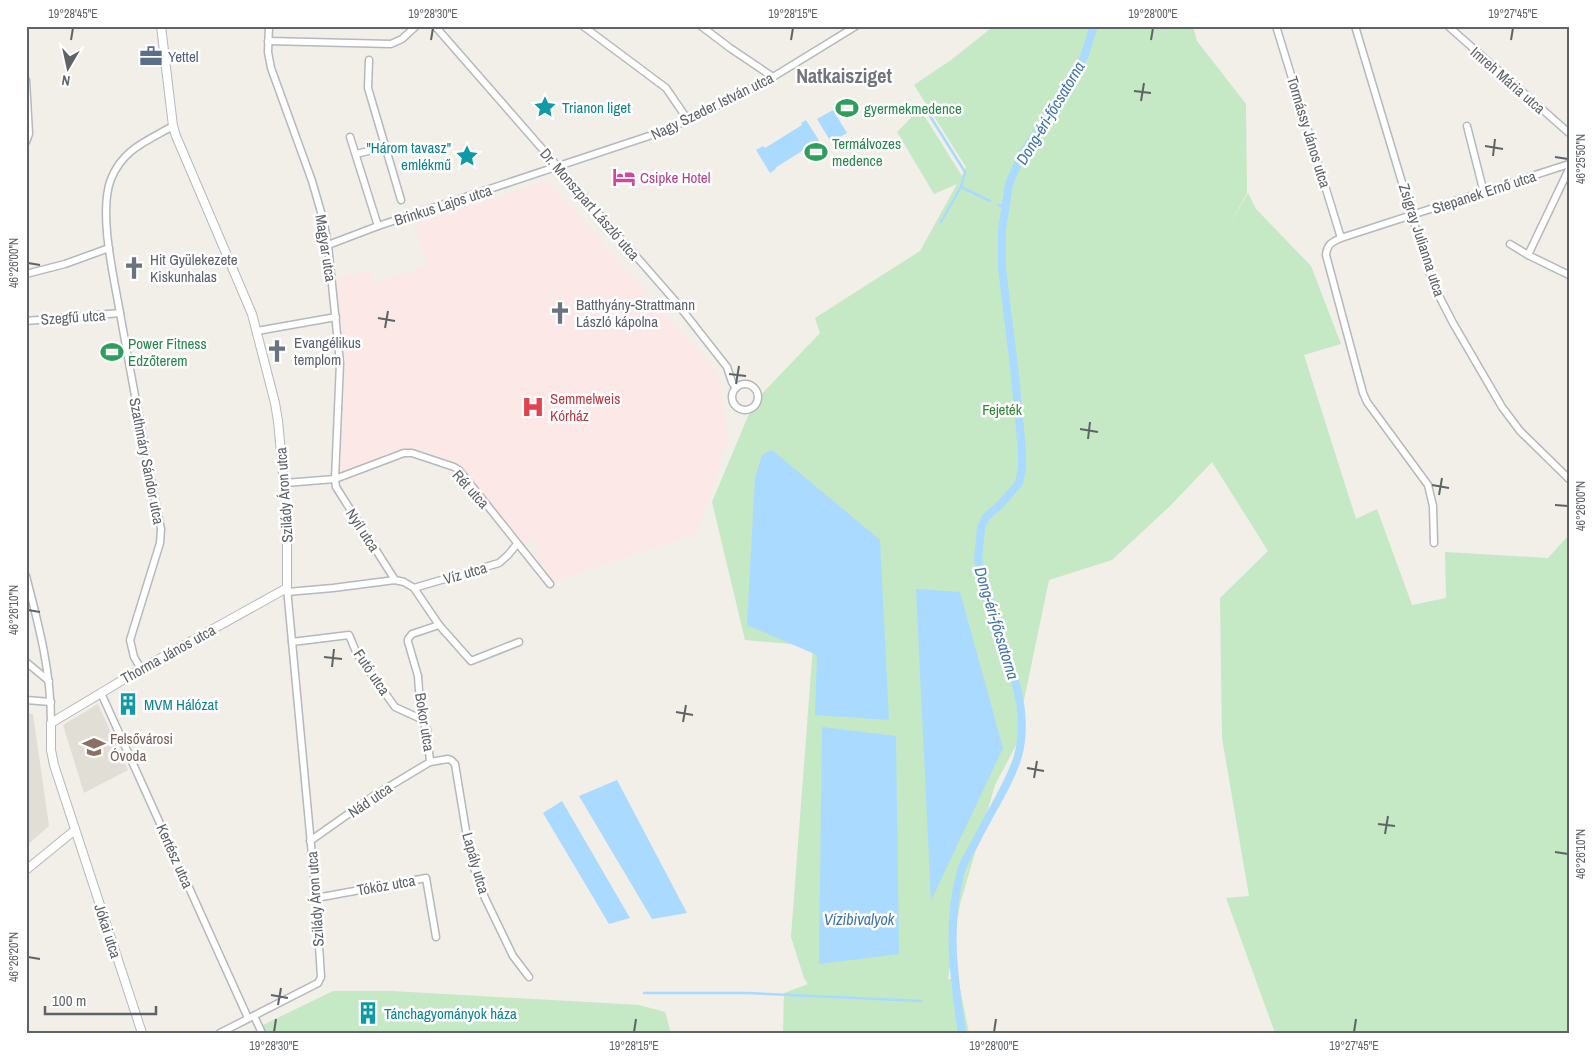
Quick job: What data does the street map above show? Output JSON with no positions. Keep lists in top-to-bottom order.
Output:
{
  "streets": {
    "street": [
      "Imreh Mária utca",
      "Nagy Szeder István utca",
      "Tormássy János utca",
      "Stepanek Ernő utca",
      "Dr. Monszpart László utca",
      "Brinkus Lajos utca",
      "Zsigray Julianna utca",
      "Magyar utca",
      "Szegfű utca",
      "Szathmáry Sándor utca",
      "Rét utca",
      "Szilády Áron utca",
      "Nyíl utca",
      "Víz utca",
      "Thorma János utca",
      "Futó utca",
      "Bokor utca",
      "Nád utca",
      "Kertész utca",
      "Lapály utca",
      "Tóköz utca",
      "Jókai utca"
    ]
  },
  "crossings": [
    ["Nagy Szeder István utca", "Dr. Monszpart László utca"],
    ["Nagy Szeder István utca", "Brinkus Lajos utca"],
    ["Tormássy János utca", "Stepanek Ernő utca"],
    ["Stepanek Ernő utca", "Zsigray Julianna utca"],
    ["Dr. Monszpart László utca", "Brinkus Lajos utca"],
    ["Brinkus Lajos utca", "Magyar utca"],
    ["Magyar utca", "Rét utca"],
    ["Magyar utca", "Nyíl utca"],
    ["Szegfű utca", "Szathmáry Sándor utca"],
    ["Szathmáry Sándor utca", "Szilády Áron utca"],
    ["Szathmáry Sándor utca", "Thorma János utca"],
    ["Rét utca", "Nyíl utca"],
    ["Rét utca", "Víz utca"],
    ["Szilády Áron utca", "Thorma János utca"],
    ["Szilády Áron utca", "Futó utca"],
    ["Szilády Áron utca", "Nád utca"],
    ["Szilády Áron utca", "Kertész utca"],
    ["Szilády Áron utca", "Tóköz utca"],
    ["Thorma János utca", "Kertész utca"],
    ["Thorma János utca", "Jókai utca"],
    ["Futó utca", "Bokor utca"],
    ["Bokor utca", "Nád utca"],
    ["Bokor utca", "Lapály utca"],
    ["Nád utca", "Lapály utca"]
  ],
  "districts": ["Natkaisziget"],
  "water": ["Dong-éri-főcsatorna", "Vízibivalyok"],
  "parks": ["Fejeték"],
  "places": {
    "office": ["Yettel"],
    "place": ["Trianon liget", "\"Három tavasz\" emlékmű"],
    "sports": ["gyermekmedence", "Termálvozes medence", "Power Fitness Edzőterem"],
    "hotel": ["Csipke Hotel"],
    "church": ["Hit Gyülekezete Kiskunhalas", "Batthyány-Strattmann László kápolna", "Evangélikus templom"],
    "hospital": ["Semmelweis Kórház"],
    "building": ["MVM Hálózat", "Tánchagyományok háza"],
    "school or university": ["Felsővárosi Óvoda"]
  },
  "scale_bar": "100 m",
  "north": "bottom",
  "coordinates": [
    "19°28'45\"E",
    "19°28'30\"E",
    "19°28'15\"E",
    "19°28'00\"E",
    "19°27'45\"E",
    "46°25'50\"N",
    "46°26'00\"N",
    "46°26'10\"N",
    "46°26'20\"N"
  ]
}
